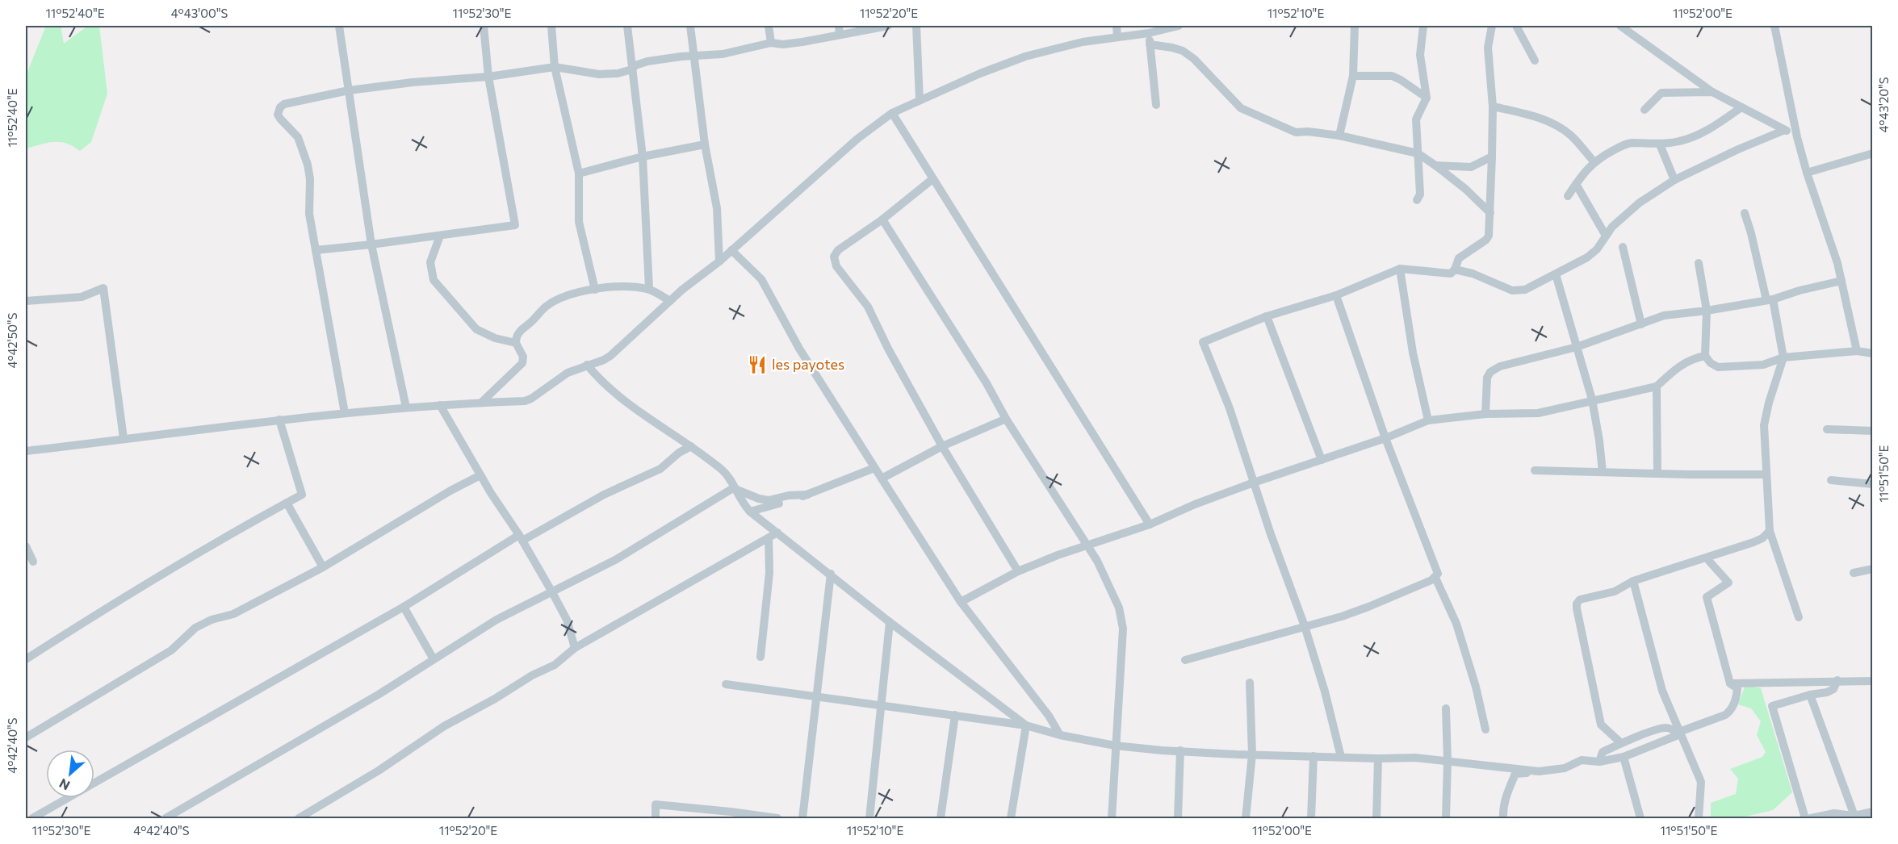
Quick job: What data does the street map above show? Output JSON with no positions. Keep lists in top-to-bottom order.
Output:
{
  "places": {
    "restaurant": ["les payotes"]
  },
  "north": "bottom left",
  "coordinates": [
    "11°52'40\"E",
    "4°43'00\"S",
    "11°52'30\"E",
    "11°52'20\"E",
    "11°52'10\"E",
    "11°52'00\"E",
    "4°43'20\"S",
    "4°42'50\"S",
    "11°51'50\"E",
    "4°42'40\"S"
  ]
}
